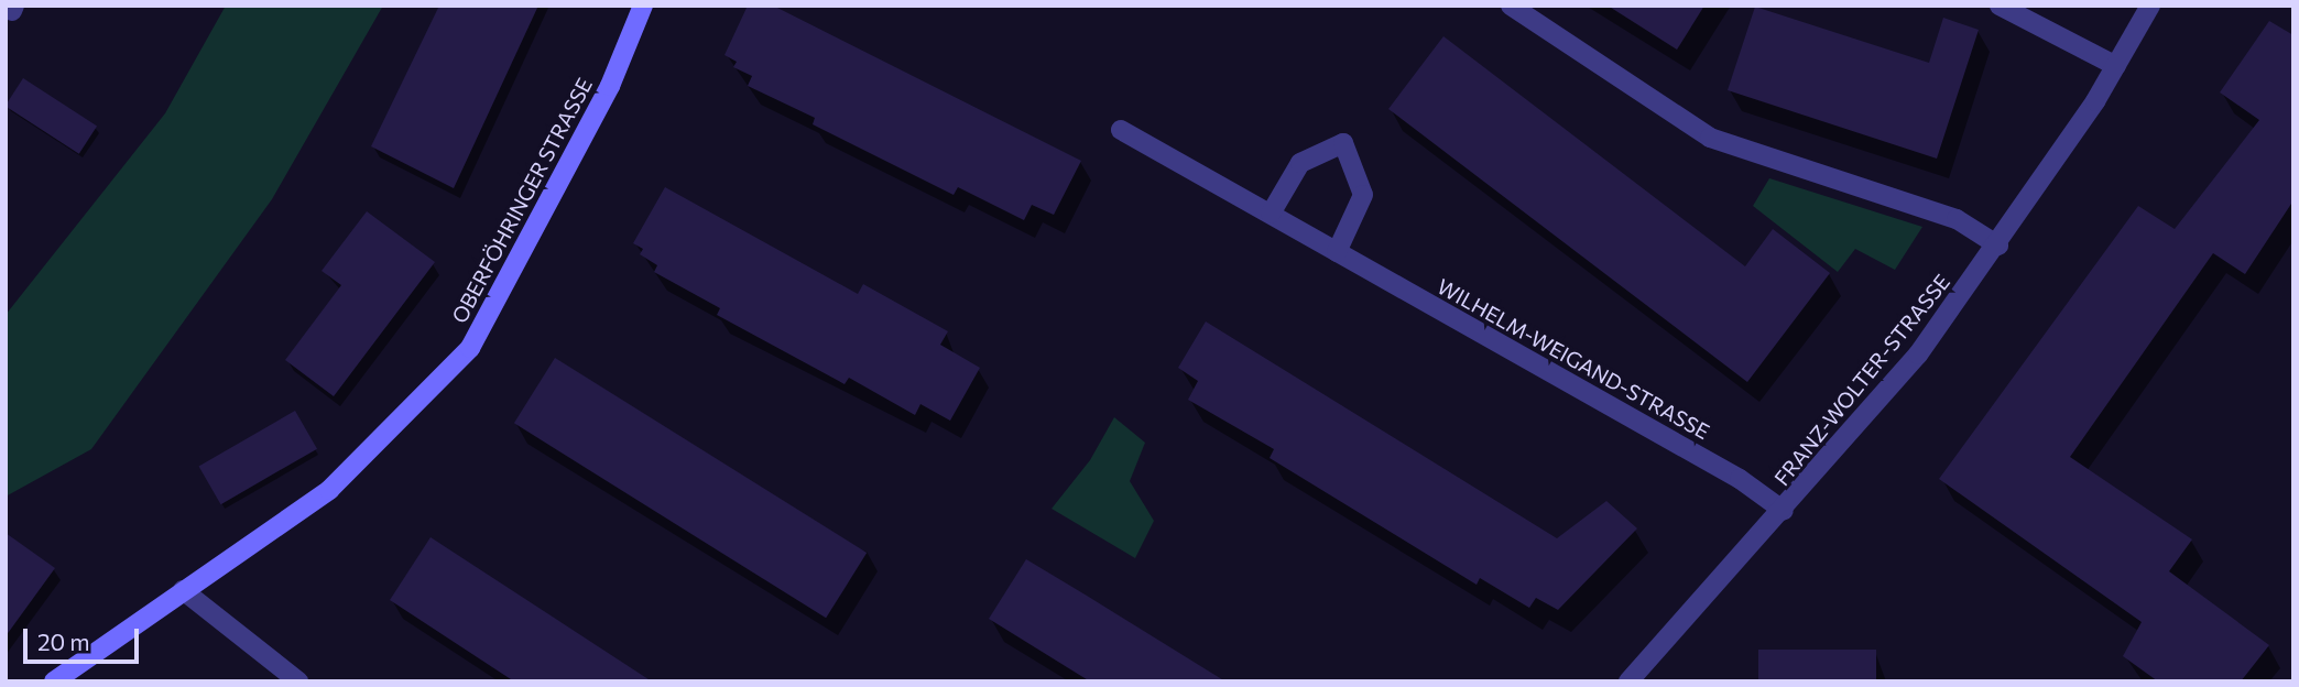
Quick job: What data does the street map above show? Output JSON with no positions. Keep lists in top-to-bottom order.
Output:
{
  "streets": {
    "main road": ["OBERFÖHRINGER STRASSE"],
    "street": ["WILHELM-WEIGAND-STRASSE", "FRANZ-WOLTER-STRASSE"]
  },
  "crossings": [
    ["WILHELM-WEIGAND-STRASSE", "FRANZ-WOLTER-STRASSE"]
  ],
  "scale_bar": "20 m"
}
